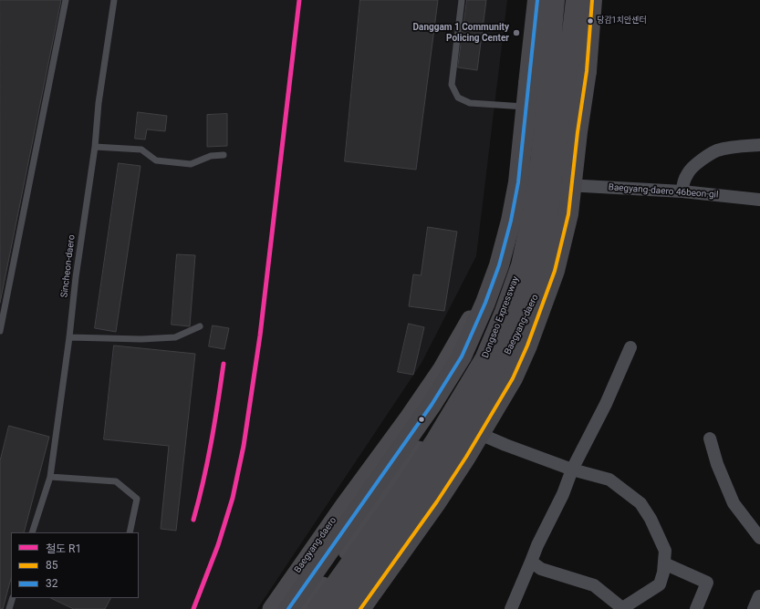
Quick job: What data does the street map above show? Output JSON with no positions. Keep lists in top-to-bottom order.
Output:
{
  "streets": {
    "highway": ["Dongseo Expressway"],
    "main road": ["Baegyang-daero"],
    "street": ["Baegyang-daero 46beon-gil"],
    "lane": ["Sincheon-daero"]
  },
  "crossings": [
    ["Baegyang-daero 46beon-gil", "Baegyang-daero"]
  ],
  "places": ["당감1치안센터", "Danggam 1 Community Policing Center"],
  "lines": ["rail line R1", "transit line 85", "transit line 32"],
  "legend": ["철도 R1", "85", "32"]
}
